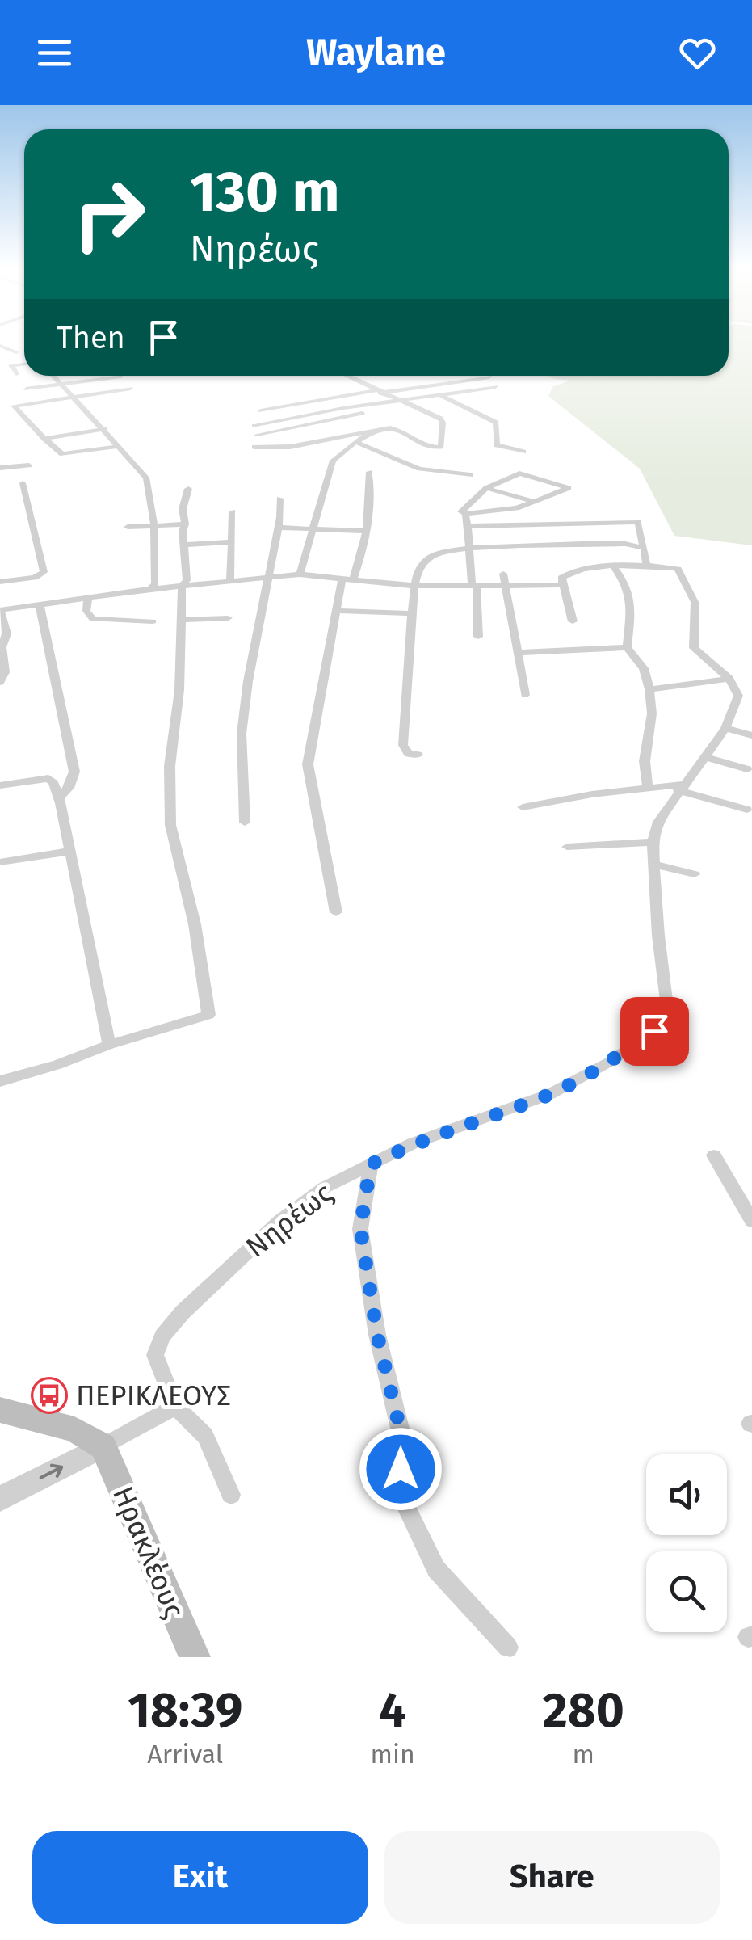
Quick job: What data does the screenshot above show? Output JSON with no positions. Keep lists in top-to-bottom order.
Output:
{
  "streets": {
    "main road": ["Ηρακλέους"],
    "street": ["Νηρέως"]
  },
  "places": {
    "bus stop": ["ΠΕΡΙΚΛΕΟΥΣ"]
  },
  "page": {
    "header": "Waylane",
    "turn": ["130 m", "Νηρέως"],
    "then": "Then",
    "eta": [
      "18:39",
      "Arrival",
      "4",
      "min",
      "280",
      "m"
    ],
    "buttons": ["Exit", "Share"]
  }
}
